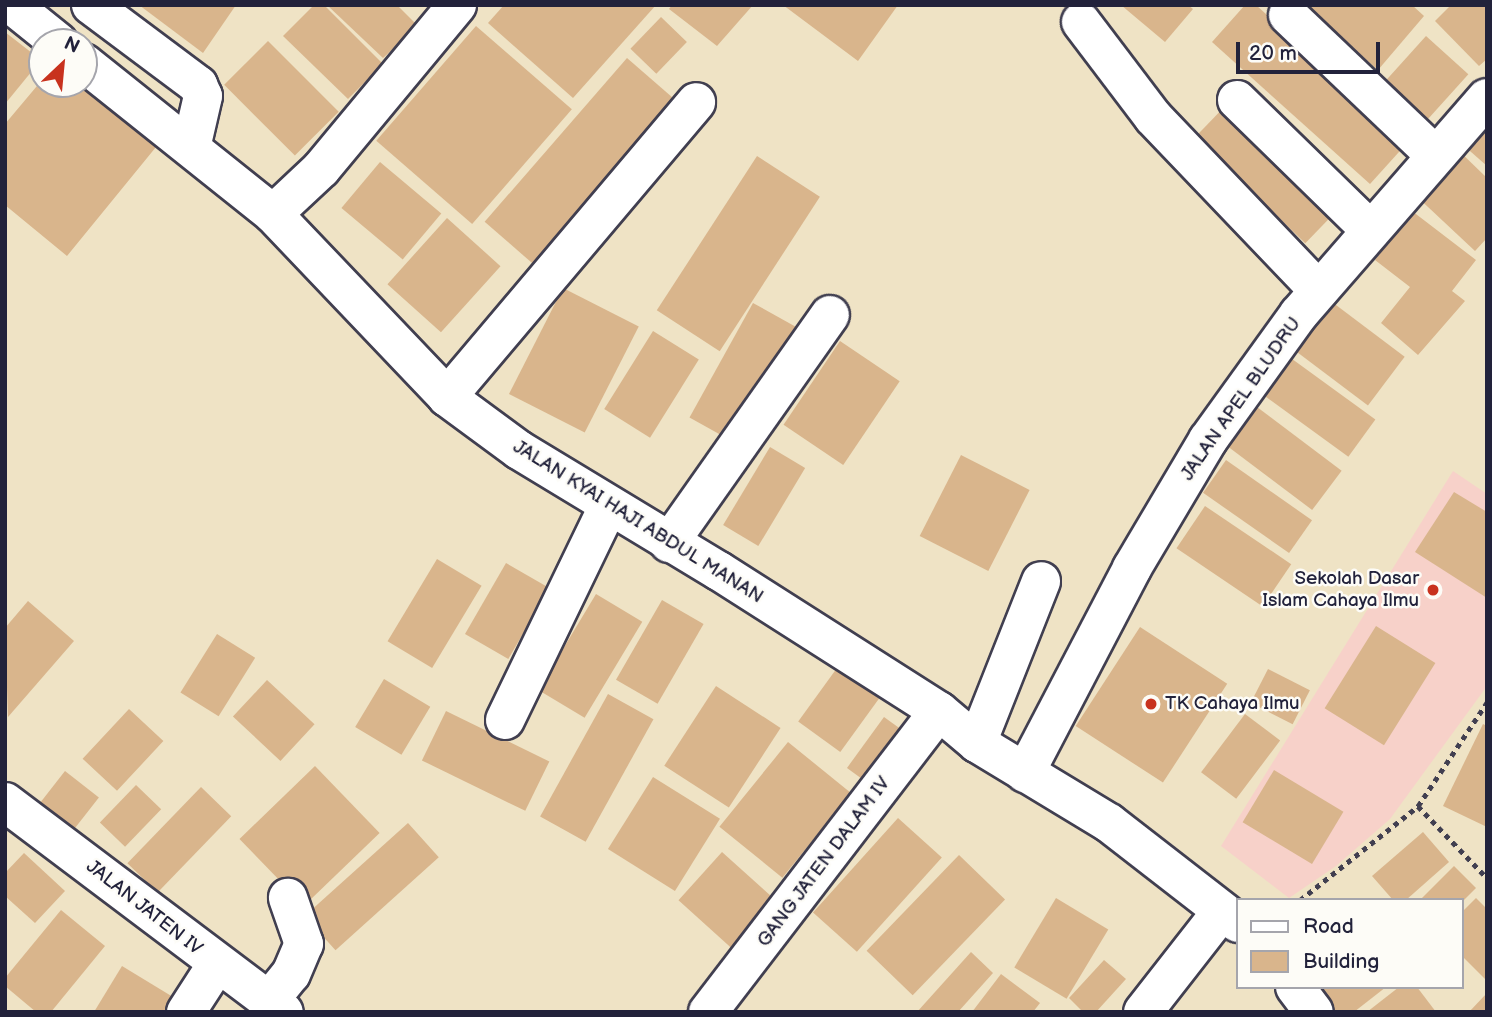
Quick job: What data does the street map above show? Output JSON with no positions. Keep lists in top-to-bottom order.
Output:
{
  "streets": {
    "street": [
      "JALAN APEL BLUDRU",
      "JALAN KYAI HAJI ABDUL MANAN",
      "GANG JATEN DALAM IV",
      "JALAN JATEN IV"
    ]
  },
  "crossings": [
    ["JALAN APEL BLUDRU", "JALAN KYAI HAJI ABDUL MANAN"],
    ["JALAN KYAI HAJI ABDUL MANAN", "GANG JATEN DALAM IV"]
  ],
  "places": ["Sekolah Dasar Islam Cahaya Ilmu", "TK Cahaya Ilmu"],
  "legend": ["Road", "Building"],
  "scale_bar": "20 m",
  "north": "top right"
}
